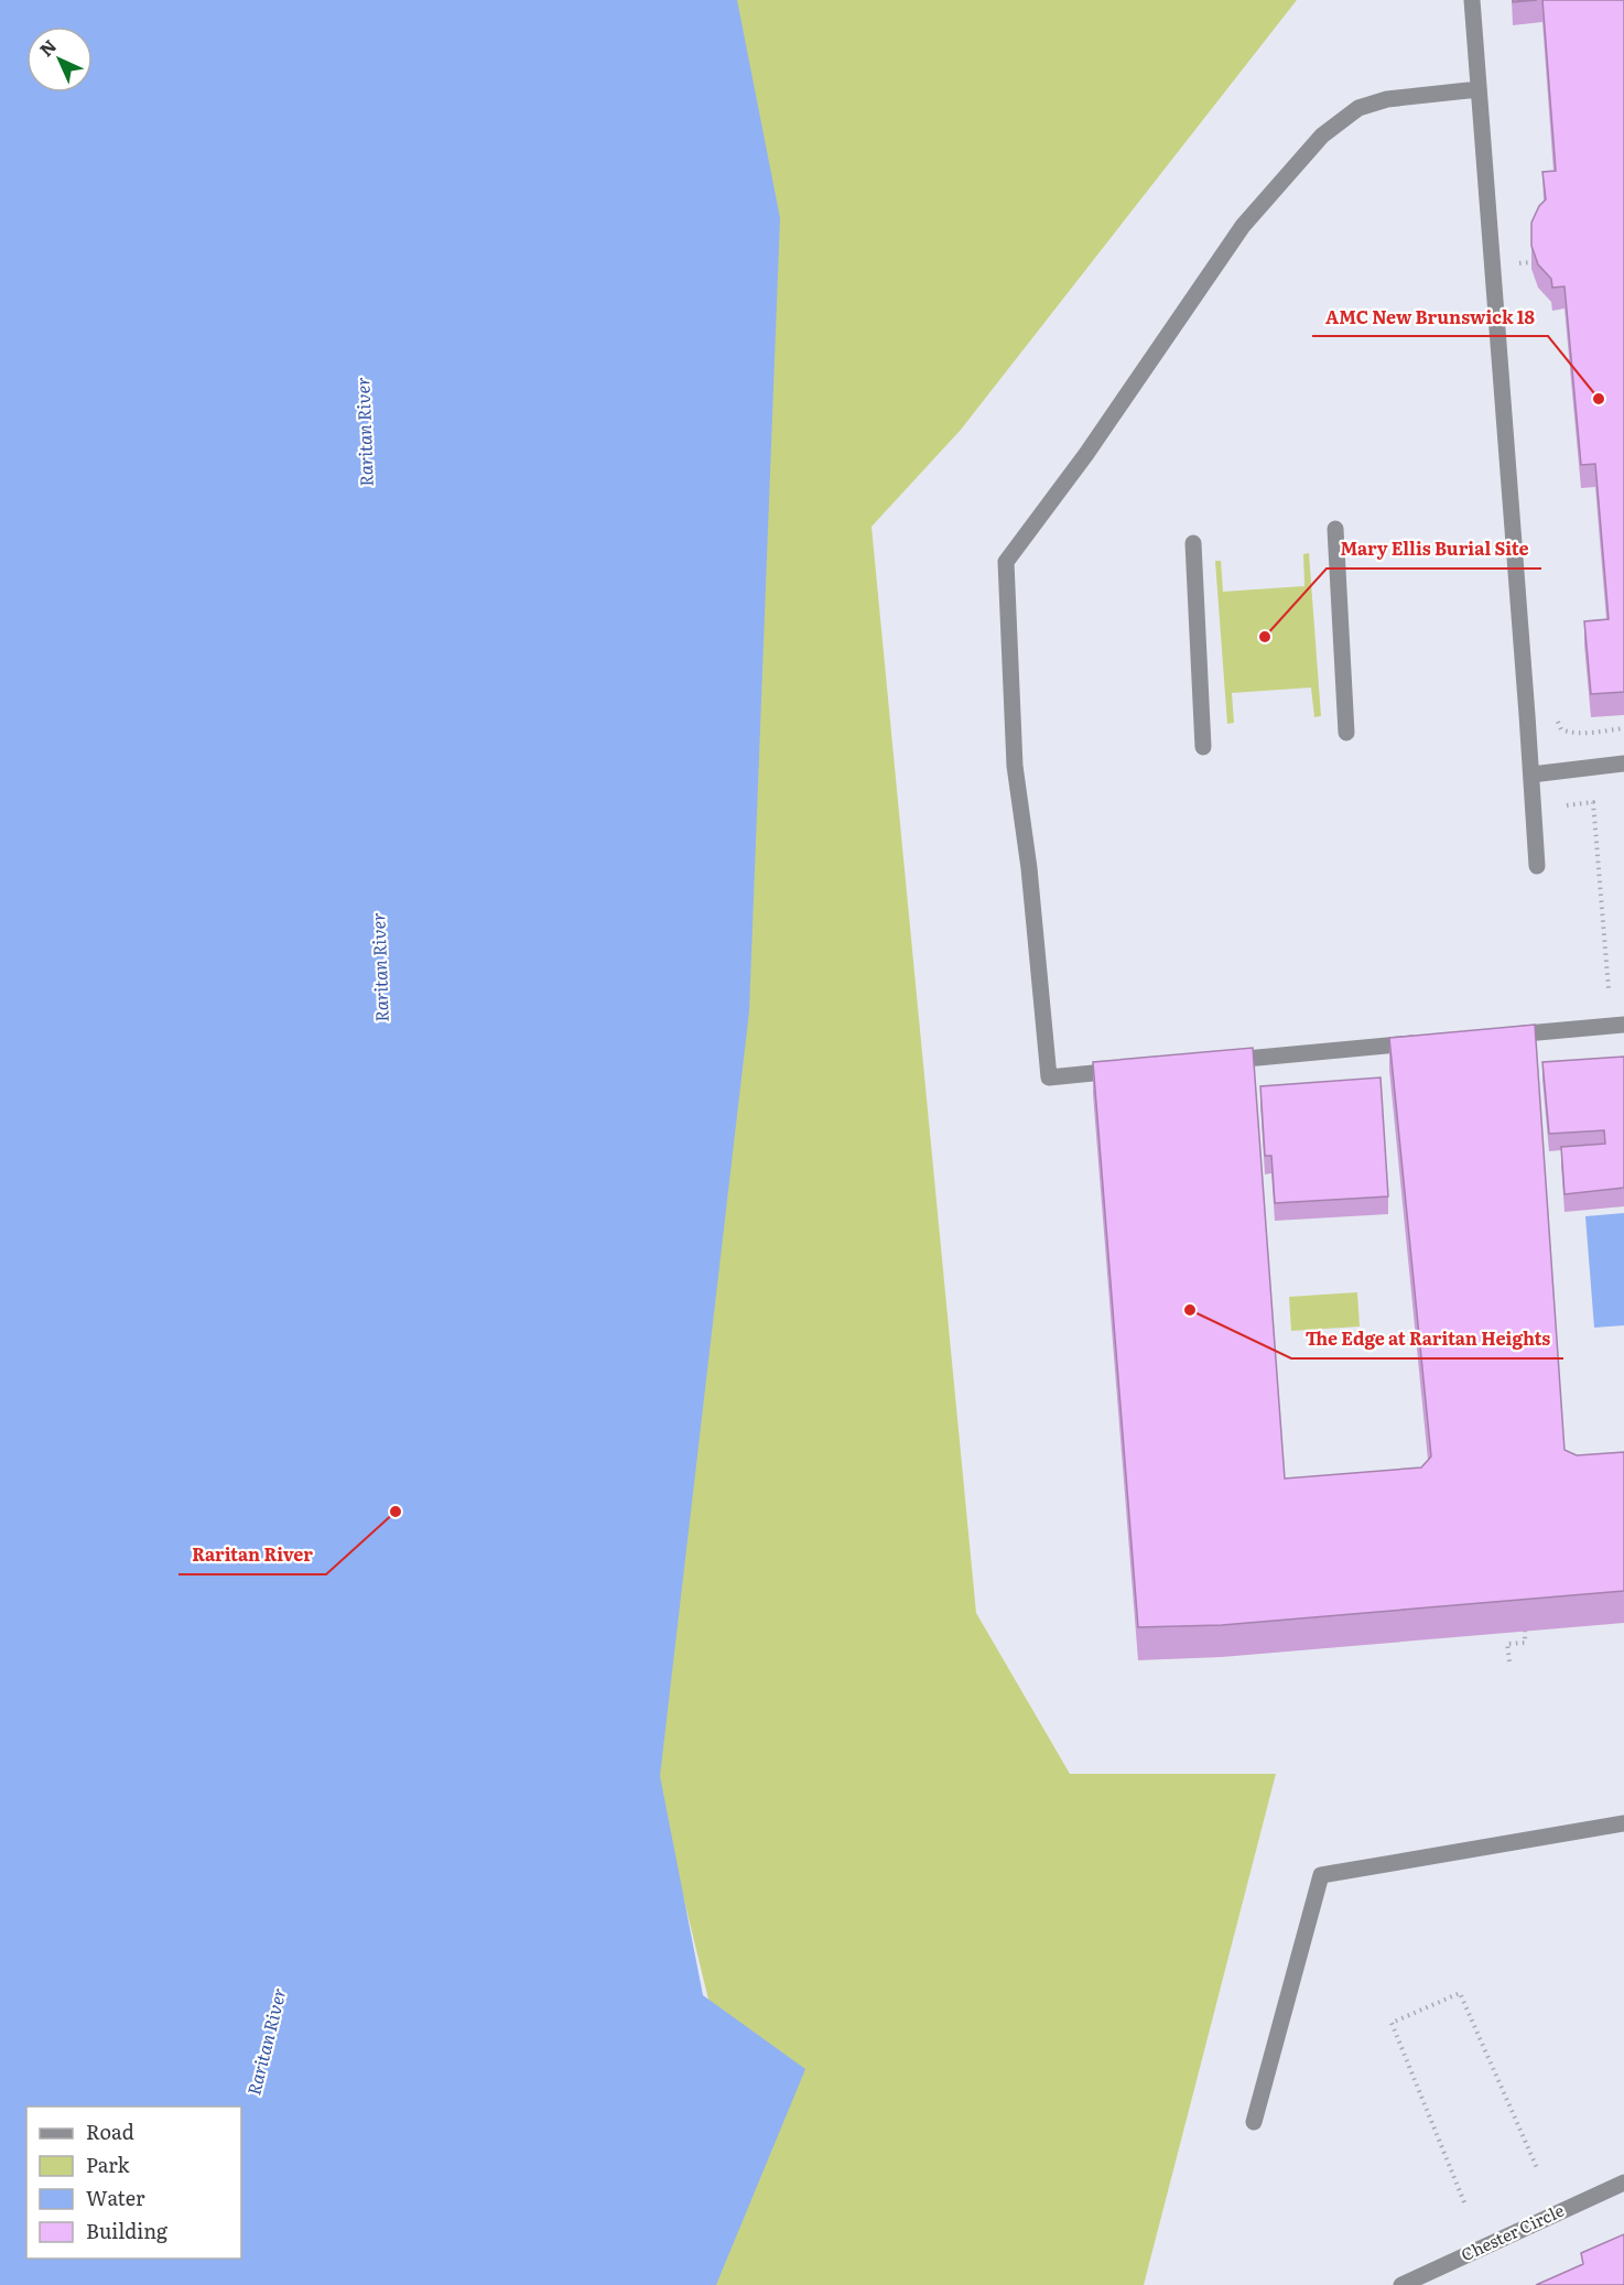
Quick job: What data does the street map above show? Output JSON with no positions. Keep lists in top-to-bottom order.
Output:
{
  "streets": {
    "street": ["Chester Circle"]
  },
  "water": ["Raritan River"],
  "places": [
    "AMC New Brunswick 18",
    "Mary Ellis Burial Site",
    "The Edge at Raritan Heights",
    "Raritan River"
  ],
  "legend": [
    "Road",
    "Park",
    "Water",
    "Building"
  ],
  "north": "top left"
}
